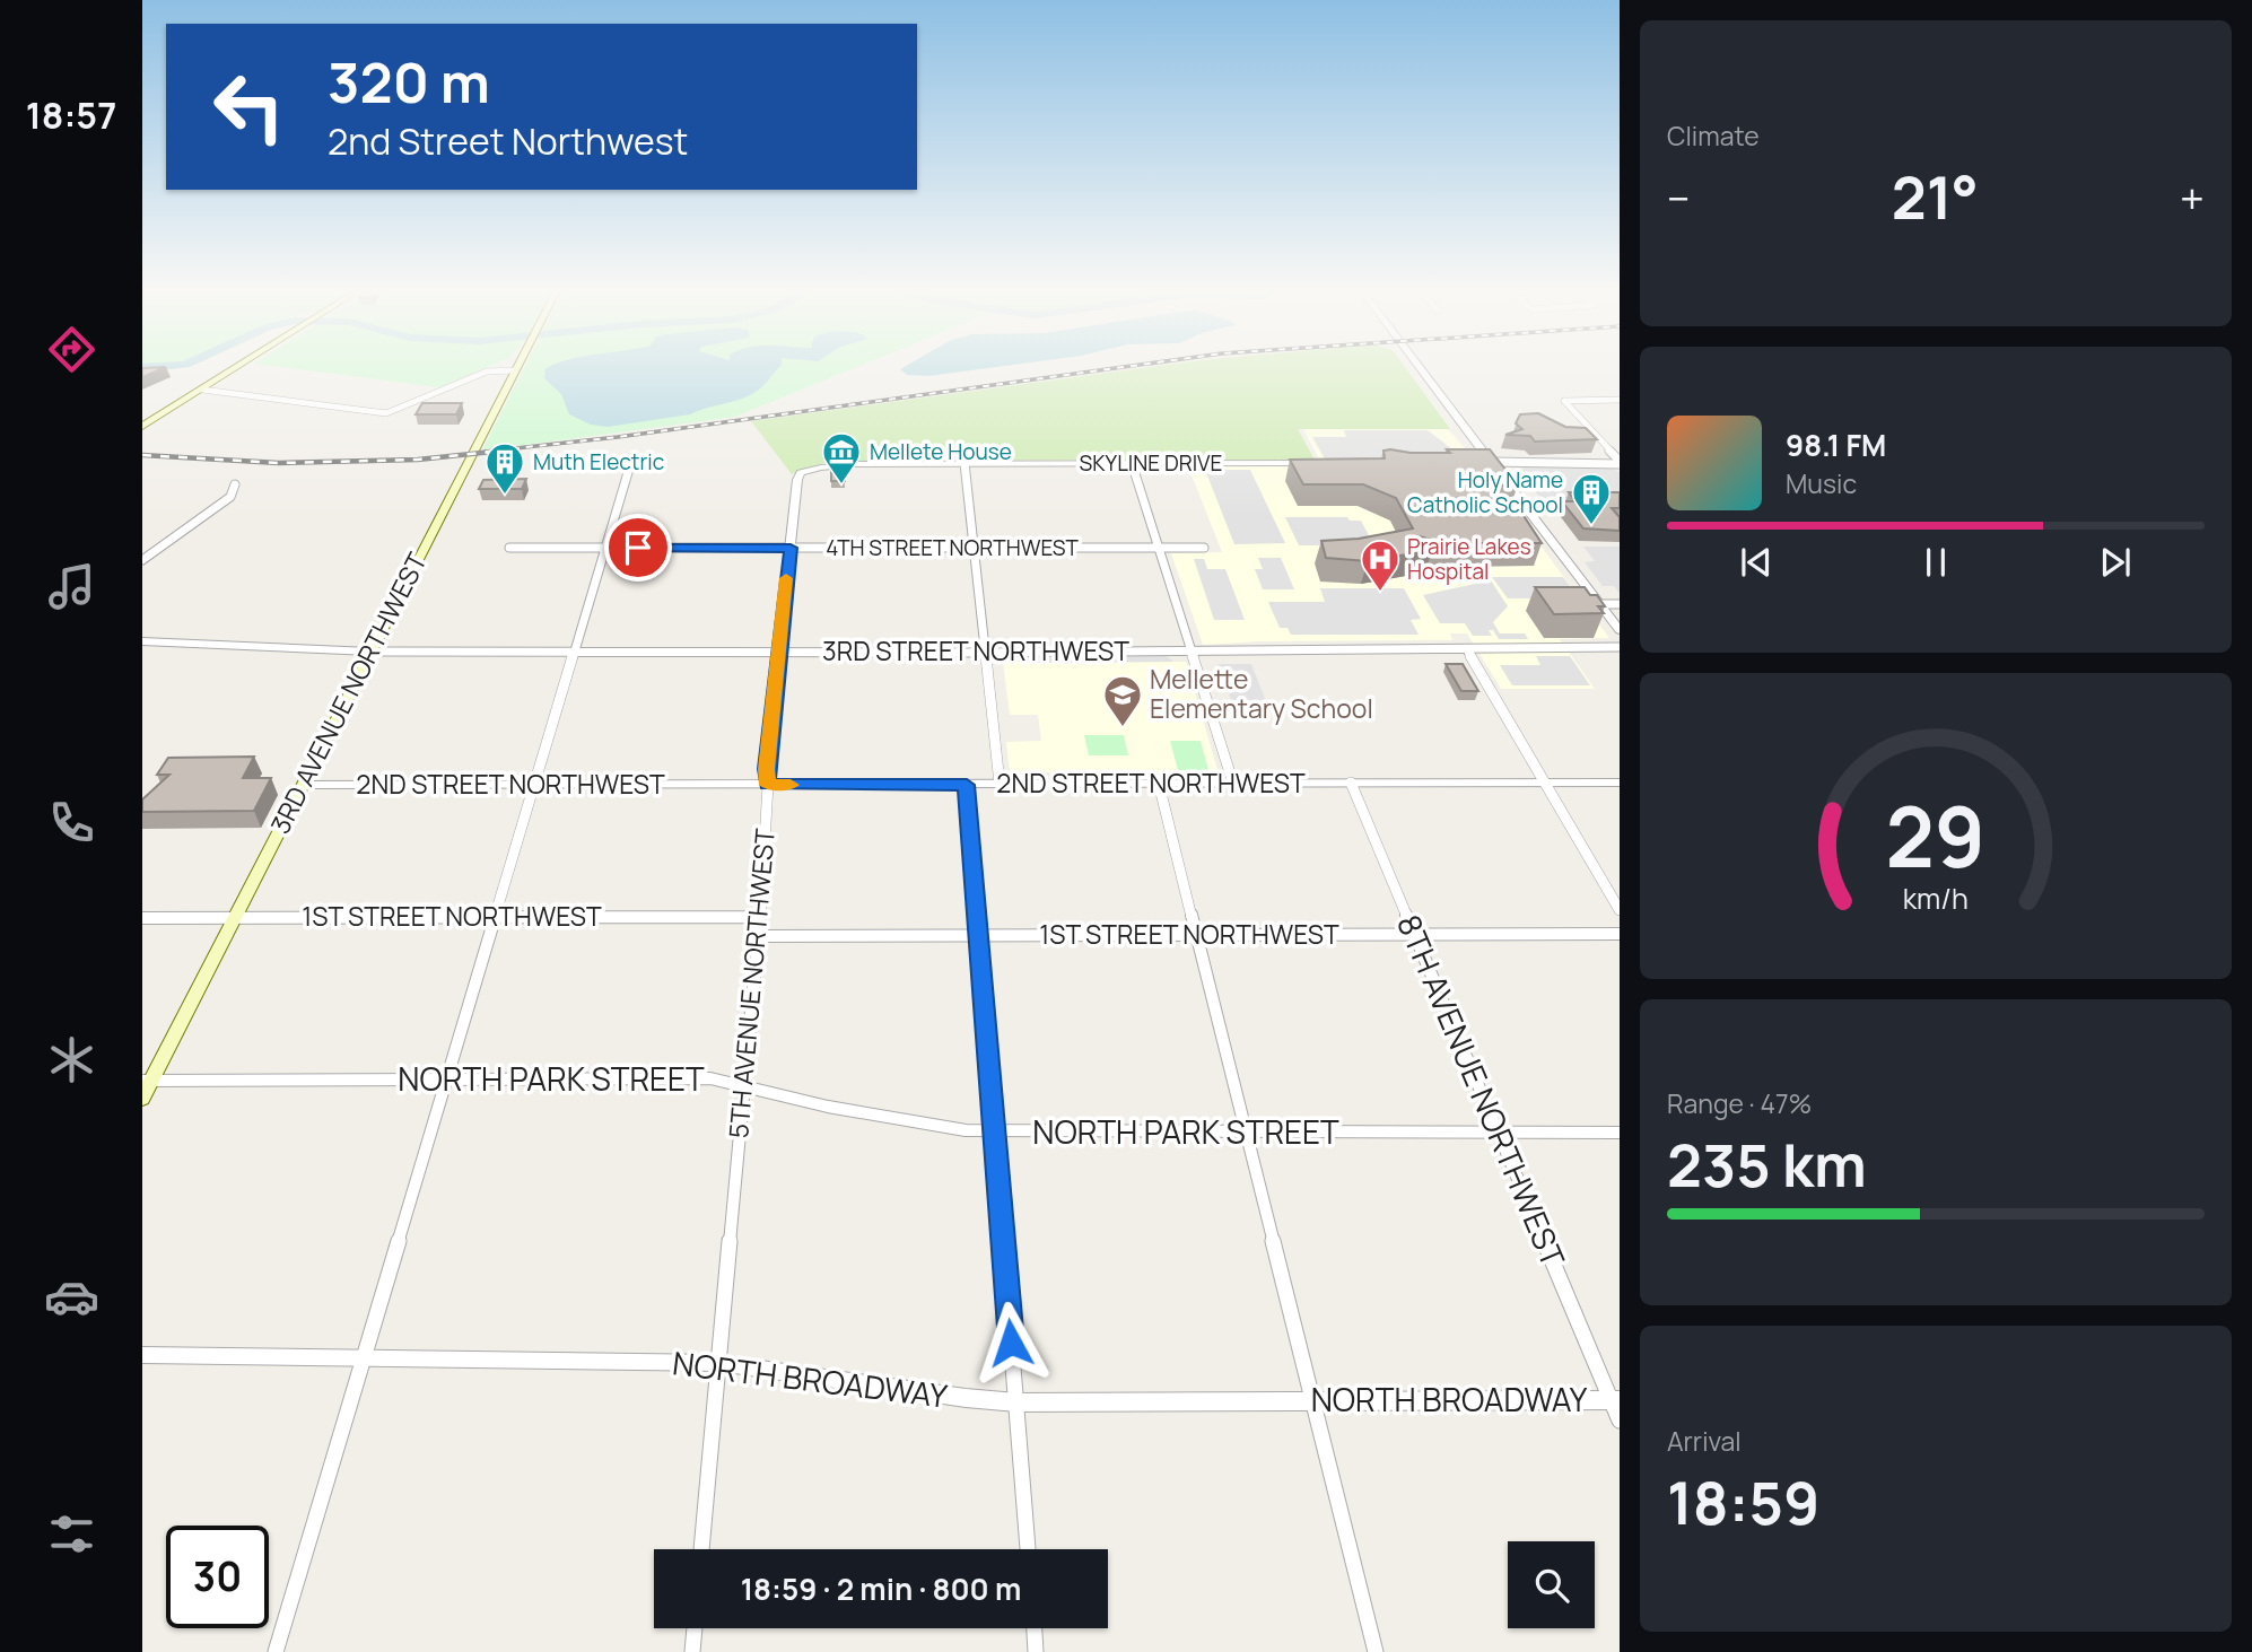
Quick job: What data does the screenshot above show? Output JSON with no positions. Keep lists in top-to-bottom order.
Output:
{
  "streets": {
    "main road": ["3RD AVENUE NORTHWEST"],
    "street": [
      "SKYLINE DRIVE",
      "4TH STREET NORTHWEST",
      "3RD STREET NORTHWEST",
      "2ND STREET NORTHWEST",
      "1ST STREET NORTHWEST",
      "5TH AVENUE NORTHWEST",
      "NORTH PARK STREET",
      "8TH AVENUE NORTHWEST",
      "NORTH BROADWAY"
    ]
  },
  "crossings": [
    ["SKYLINE DRIVE", "5TH AVENUE NORTHWEST"],
    ["4TH STREET NORTHWEST", "5TH AVENUE NORTHWEST"],
    ["3RD STREET NORTHWEST", "3RD AVENUE NORTHWEST"],
    ["3RD STREET NORTHWEST", "5TH AVENUE NORTHWEST"],
    ["3RD AVENUE NORTHWEST", "2ND STREET NORTHWEST"],
    ["3RD AVENUE NORTHWEST", "1ST STREET NORTHWEST"],
    ["3RD AVENUE NORTHWEST", "NORTH PARK STREET"],
    ["2ND STREET NORTHWEST", "5TH AVENUE NORTHWEST"],
    ["2ND STREET NORTHWEST", "8TH AVENUE NORTHWEST"],
    ["1ST STREET NORTHWEST", "5TH AVENUE NORTHWEST"],
    ["1ST STREET NORTHWEST", "8TH AVENUE NORTHWEST"],
    ["5TH AVENUE NORTHWEST", "NORTH PARK STREET"],
    ["5TH AVENUE NORTHWEST", "NORTH BROADWAY"],
    ["NORTH PARK STREET", "8TH AVENUE NORTHWEST"],
    ["8TH AVENUE NORTHWEST", "NORTH BROADWAY"]
  ],
  "places": {
    "museum": ["Mellete House"],
    "building": ["Muth Electric", "Holy Name Catholic School"],
    "hospital": ["Prairie Lakes Hospital"],
    "school or university": ["Mellette Elementary School"]
  },
  "page": {
    "tabs": "18:57",
    "tile": [
      "Climate",
      ["Range · 47%", "235 km"],
      ["Arrival", "18:59"]
    ],
    "turn": ["320 m", "2nd Street Northwest"],
    "heat": ["−", "21°", "+"],
    "song": ["98.1 FM", "Music"],
    "limit": "30",
    "trip": "18:59 · 2 min · 800 m",
    "gauge": ["29", "km/h"]
  }
}
